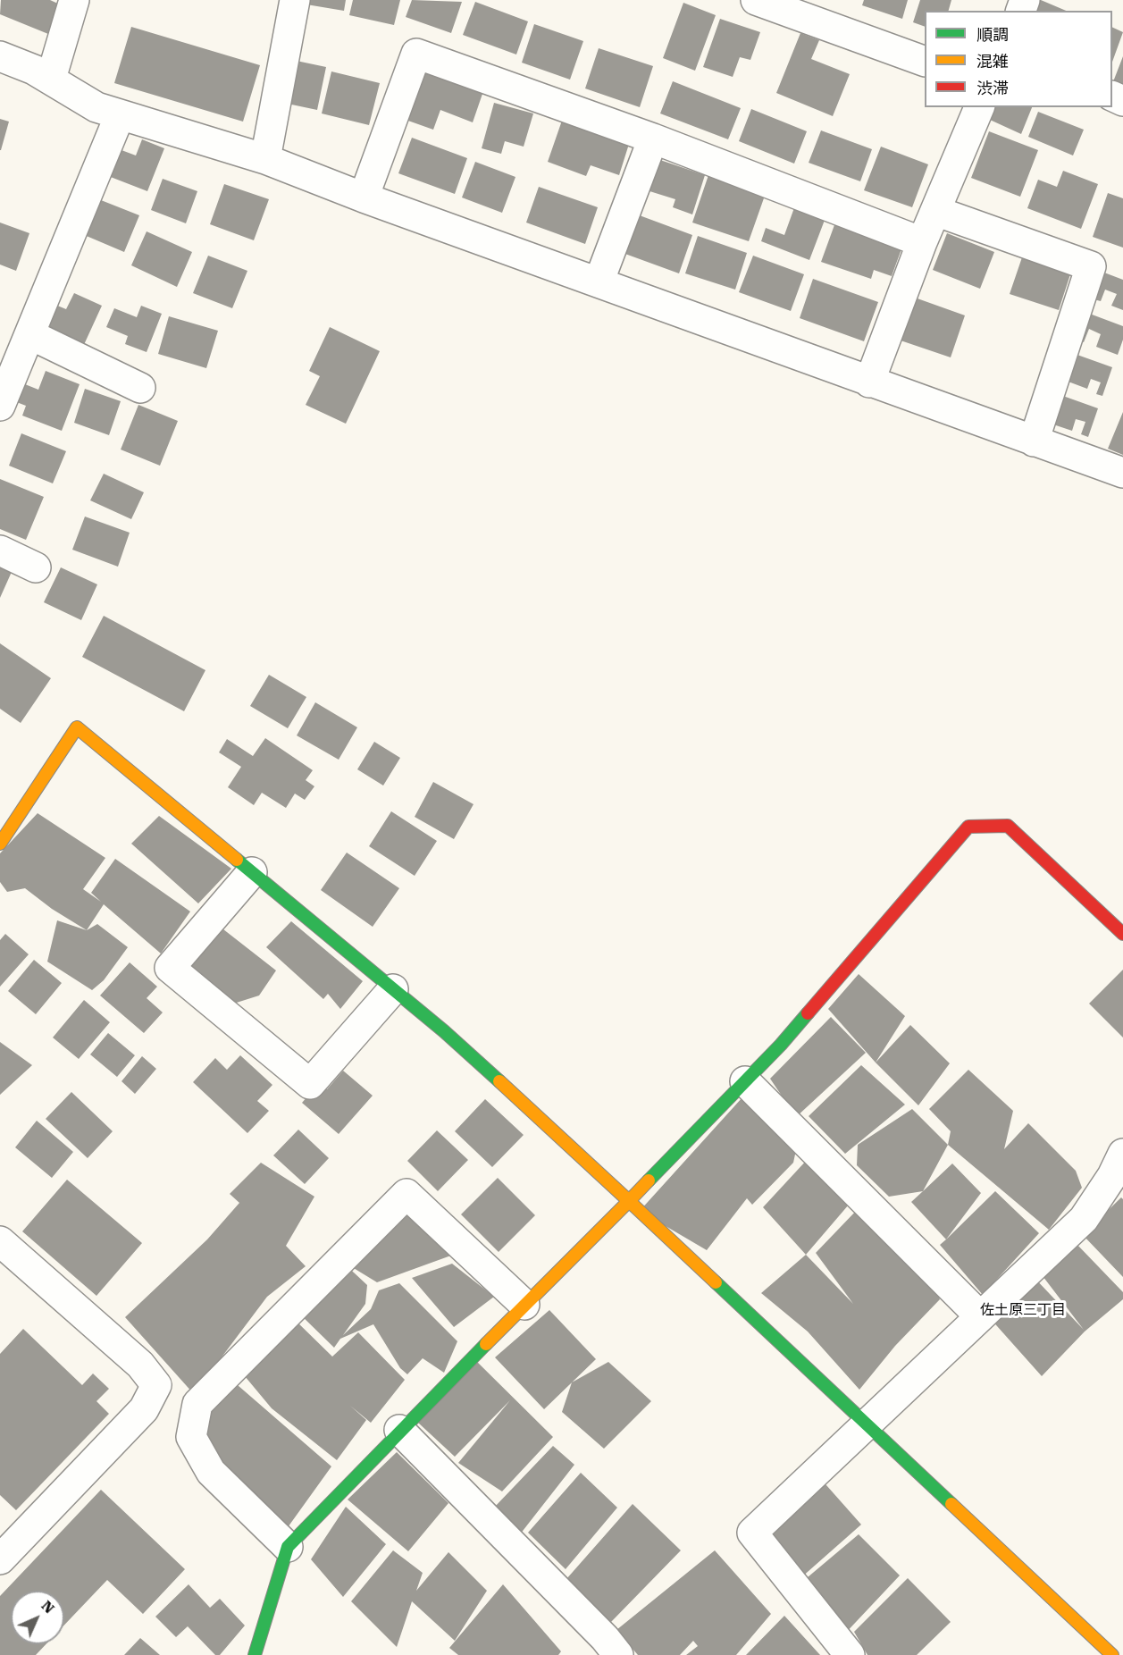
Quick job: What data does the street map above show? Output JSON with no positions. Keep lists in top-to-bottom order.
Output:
{
  "districts": ["佐土原三丁目"],
  "legend": ["順調", "混雑", "渋滞"],
  "north": "top right"
}
